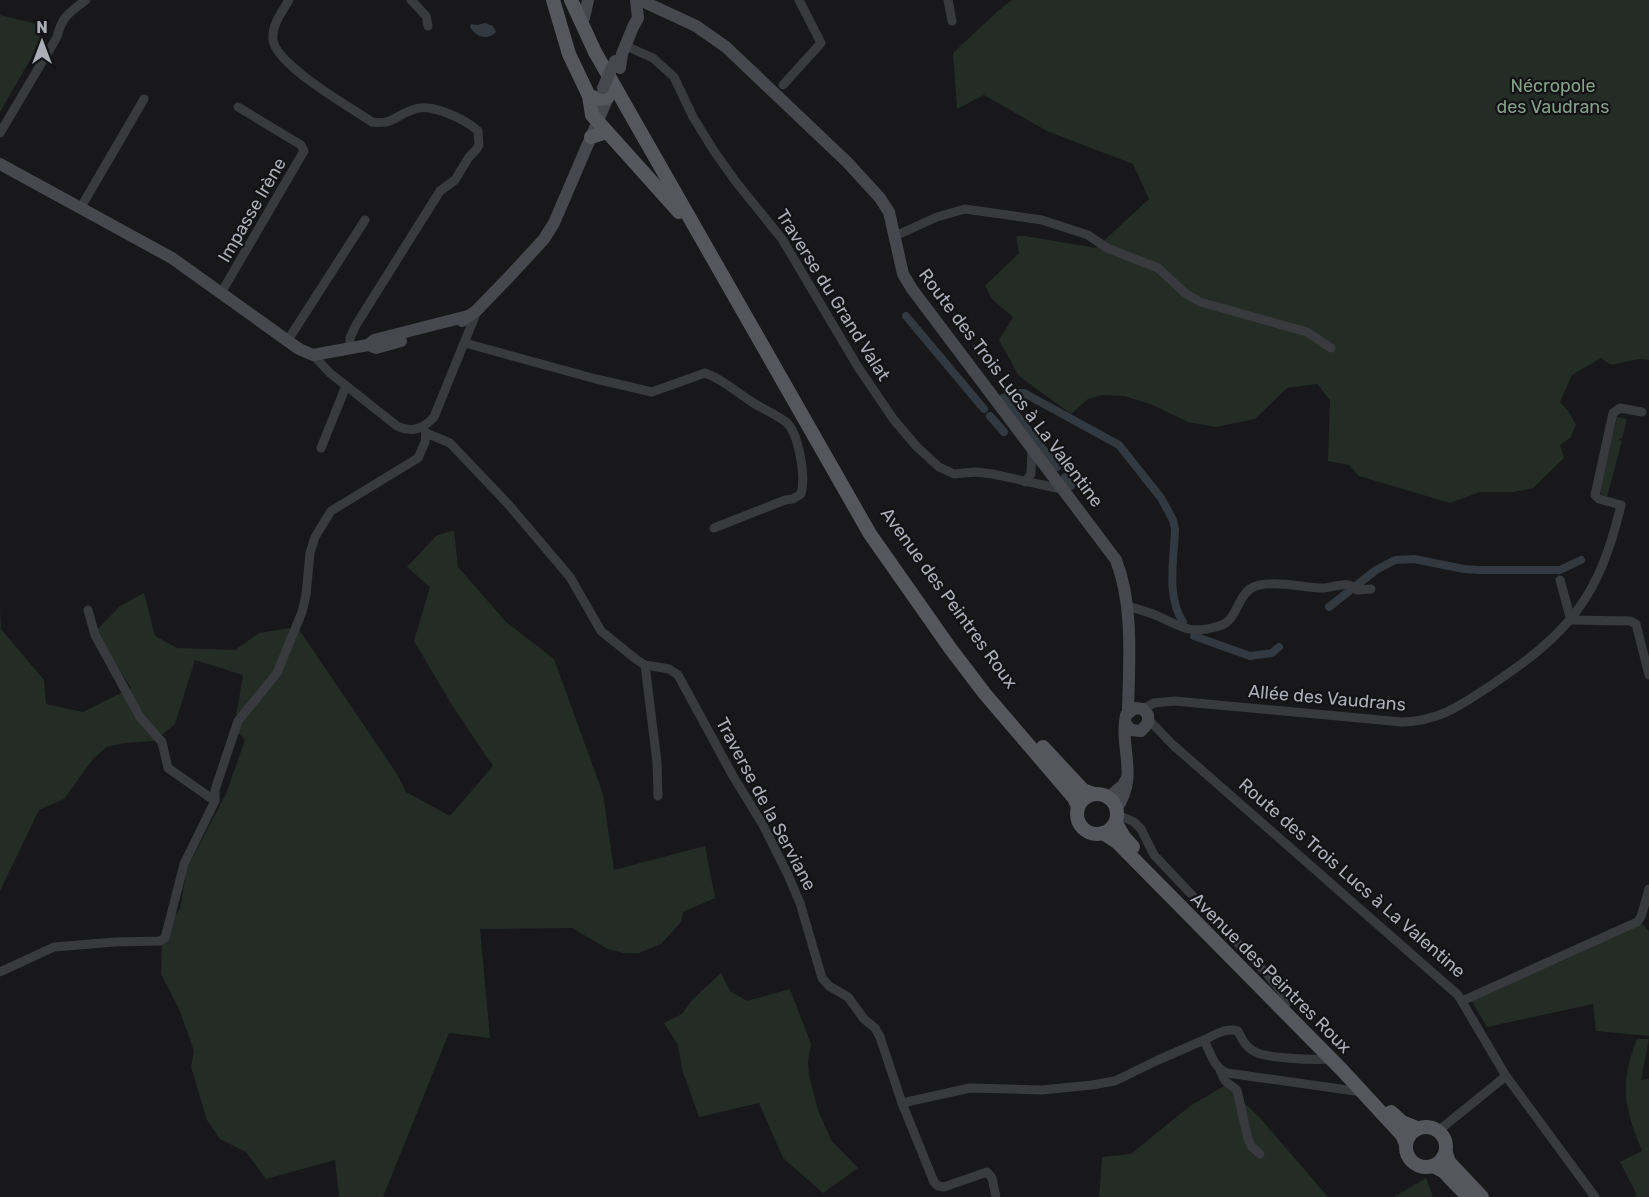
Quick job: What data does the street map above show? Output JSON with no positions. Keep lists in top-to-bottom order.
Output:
{
  "streets": {
    "main road": ["Avenue des Peintres Roux"],
    "street": [
      "Impasse Irène",
      "Traverse du Grand Valat",
      "Route des Trois Lucs à La Valentine",
      "Allée des Vaudrans",
      "Traverse de la Serviane"
    ]
  },
  "crossings": [
    ["Traverse du Grand Valat", "Route des Trois Lucs à La Valentine"],
    ["Route des Trois Lucs à La Valentine", "Allée des Vaudrans"]
  ],
  "parks": ["Nécropole des Vaudrans"],
  "north": "top"
}
